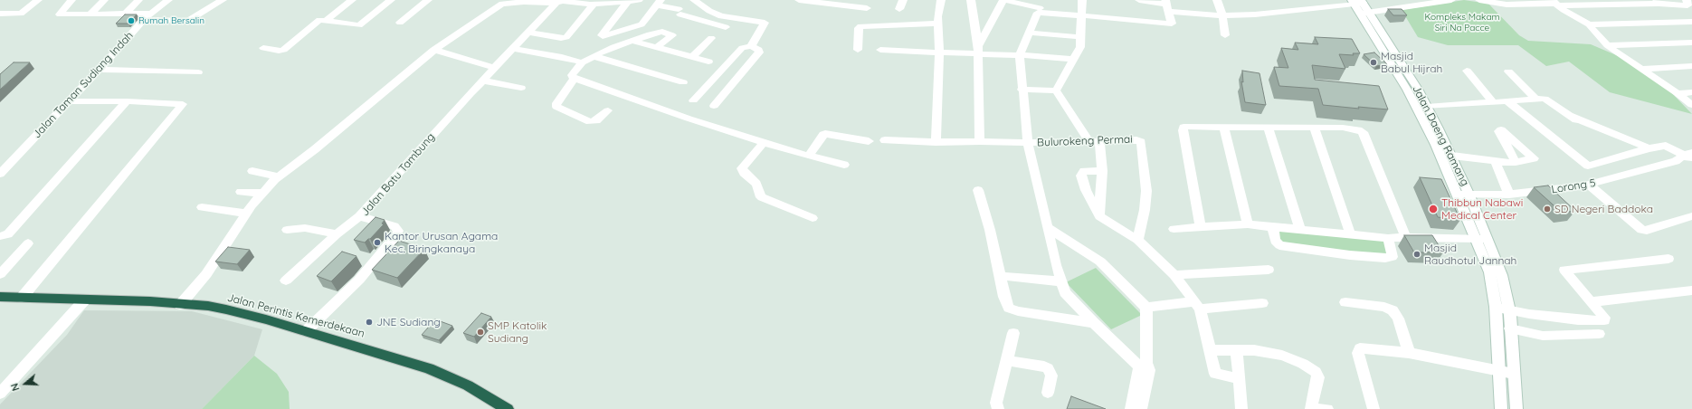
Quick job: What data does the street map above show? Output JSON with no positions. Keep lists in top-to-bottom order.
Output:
{
  "streets": {
    "highway": ["Jalan Perintis Kemerdekaan"],
    "street": [
      "Jalan Taman Sudiang Indah",
      "Jalan Daeng Ramang",
      "Bulurokeng Permai",
      "Jalan Batu Tambung",
      "Lorong 5"
    ]
  },
  "crossings": [
    ["Jalan Daeng Ramang", "Lorong 5"],
    ["Jalan Batu Tambung", "Jalan Perintis Kemerdekaan"]
  ],
  "parks": ["Kompleks Makam Siri Na Pacce"],
  "places": [
    "Rumah Bersalin",
    "Masjid Babul Hijrah",
    "Thibbun Nabawi Medical Center",
    "SD Negeri Baddoka",
    "Kantor Urusan Agama Kec. Biringkanaya",
    "Masjid Raudhotul Jannah",
    "JNE Sudiang",
    "SMP Katolik Sudiang"
  ],
  "north": "left"
}
